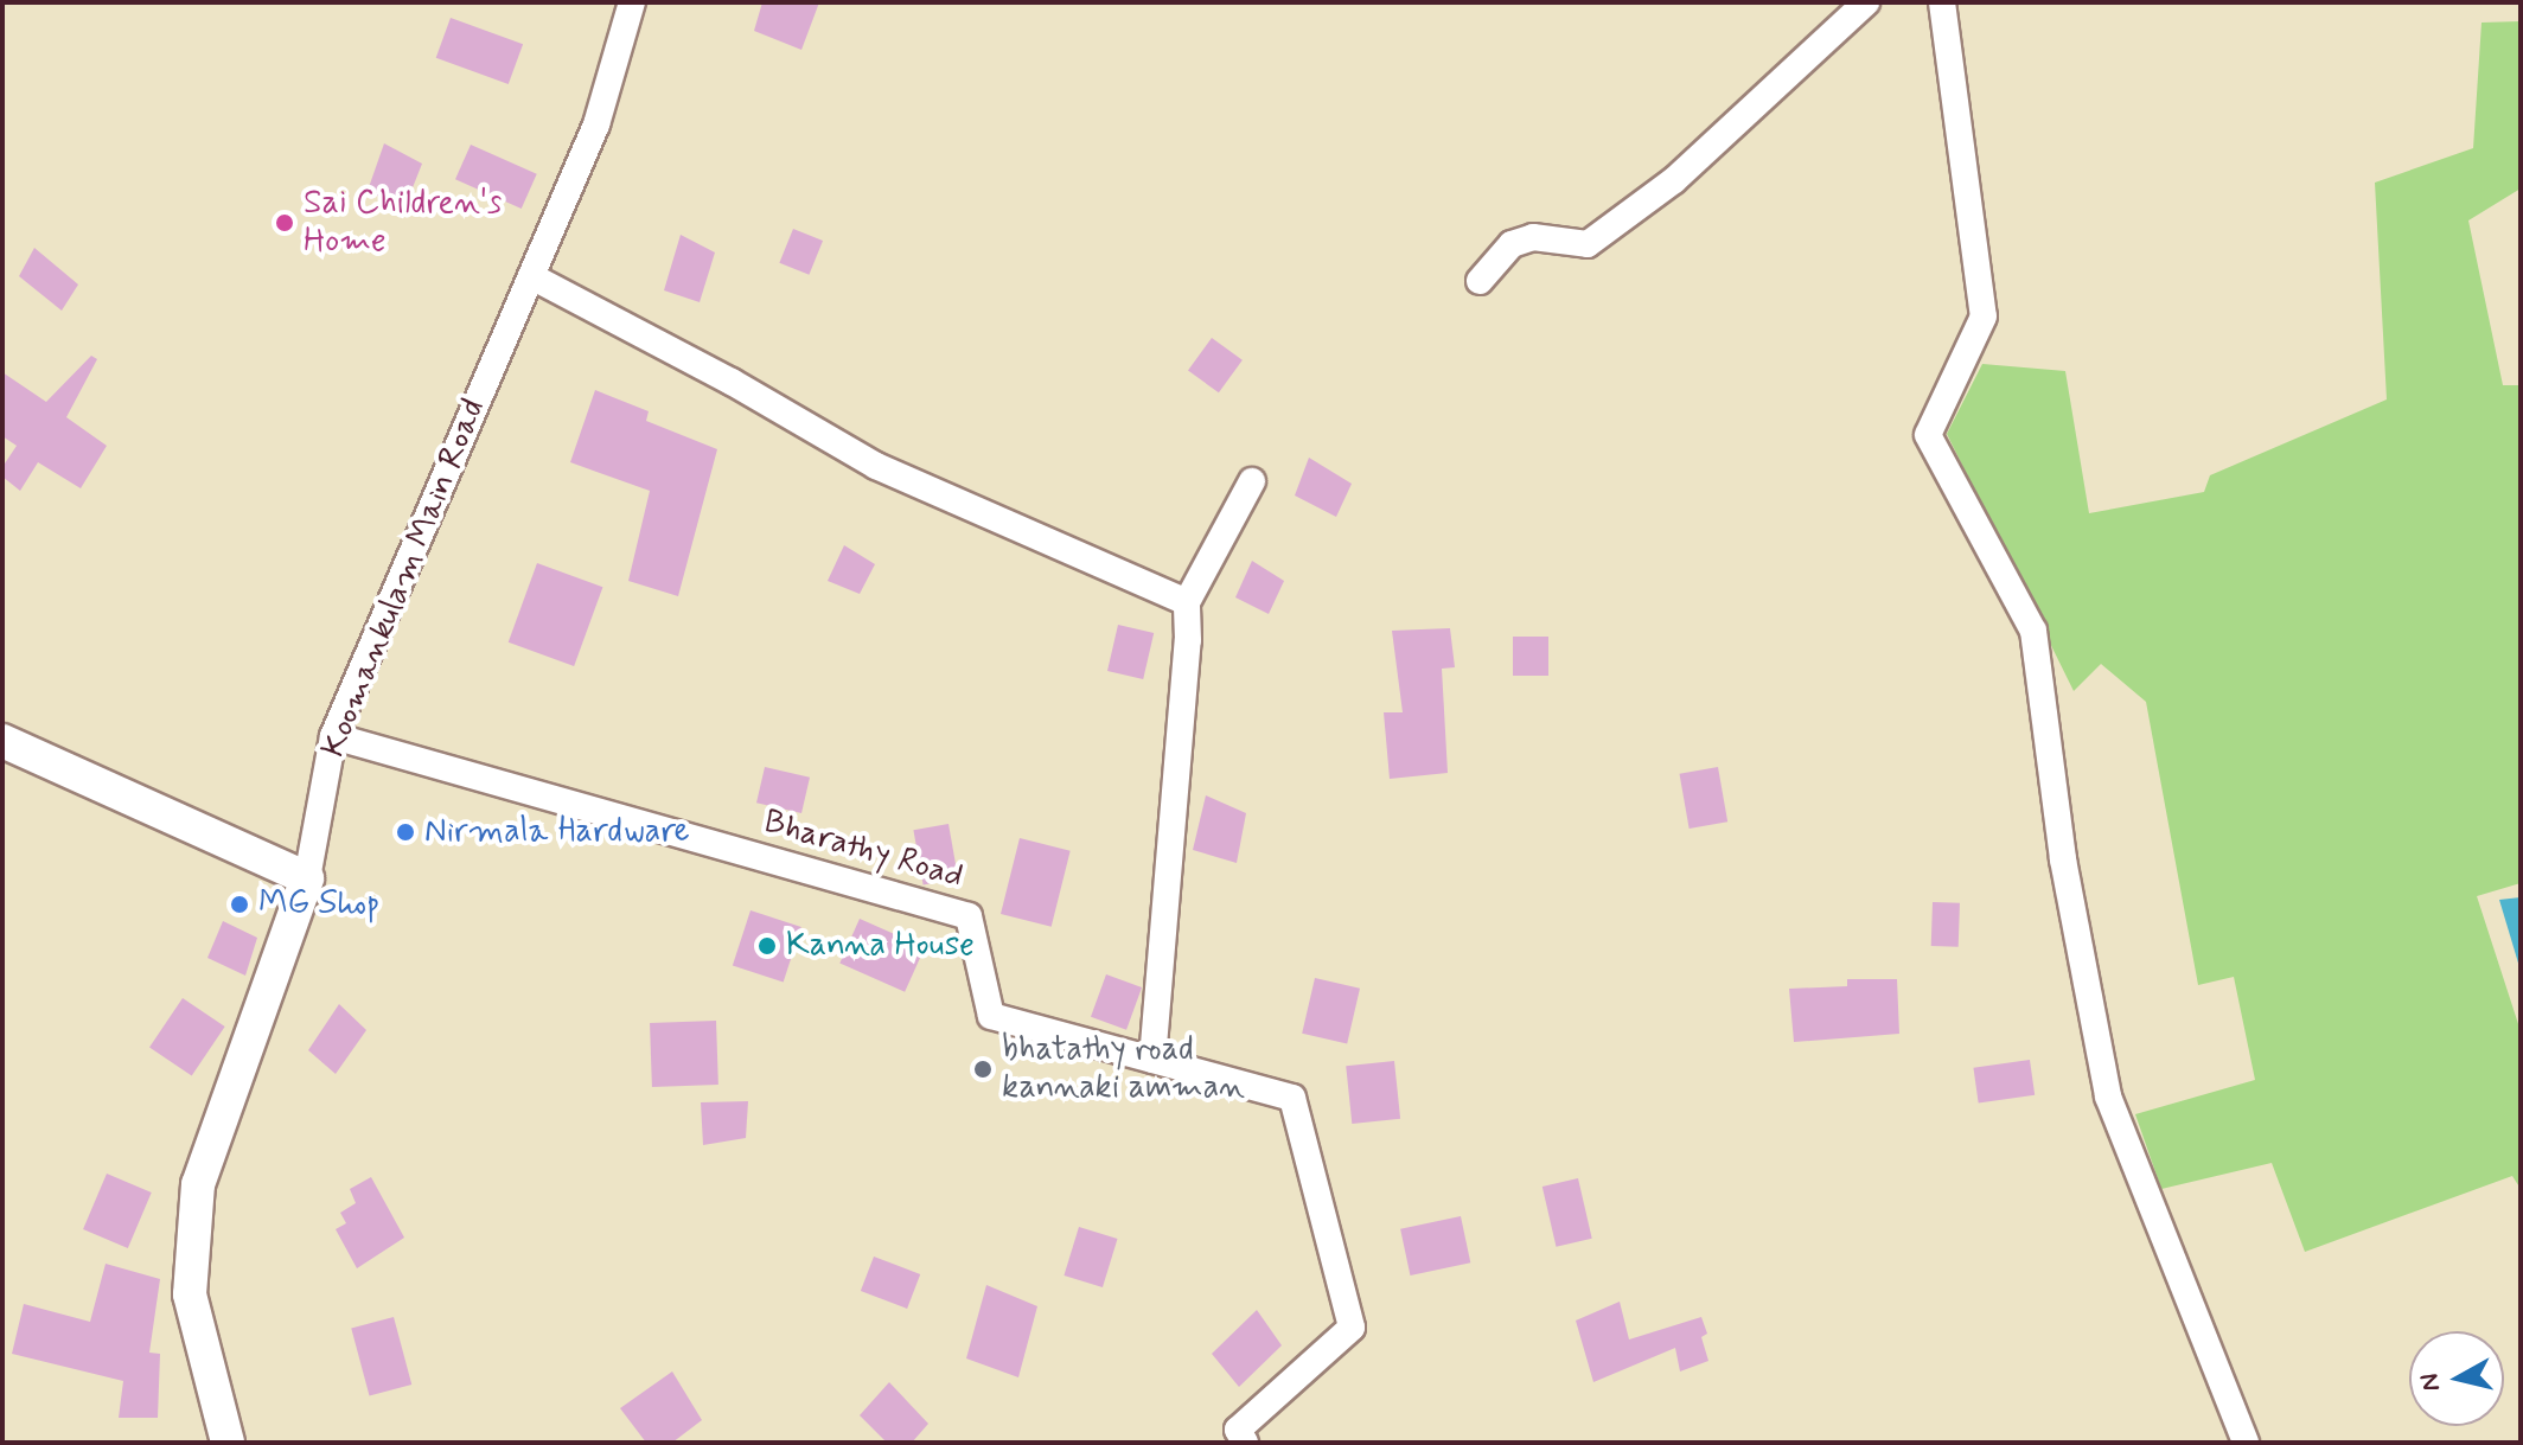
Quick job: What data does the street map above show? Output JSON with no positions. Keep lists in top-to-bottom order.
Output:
{
  "streets": {
    "street": ["Koomankulam Main Road", "Bharathy Road"]
  },
  "crossings": [
    ["Koomankulam Main Road", "Bharathy Road"]
  ],
  "places": [
    "Sai Children's Home",
    "Nirmala Hardware",
    "MG Shop",
    "Kanna House",
    "bhatathy road kannaki amman"
  ],
  "north": "left"
}
